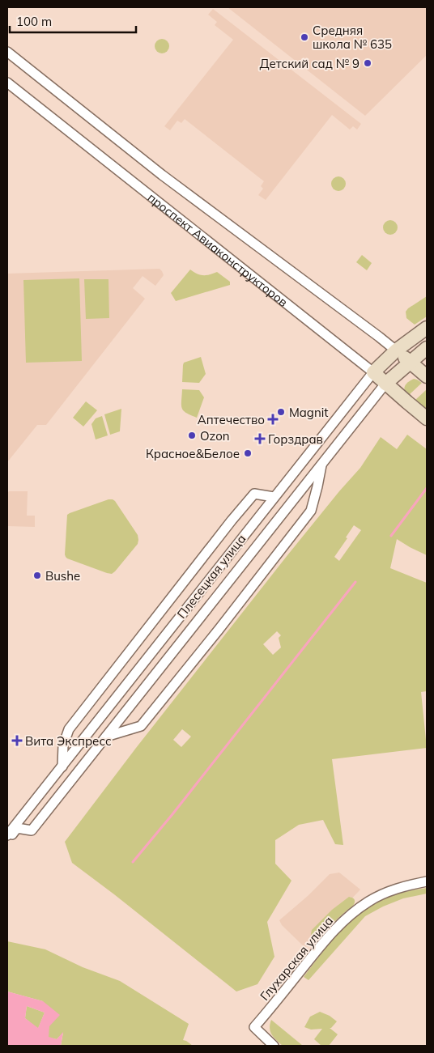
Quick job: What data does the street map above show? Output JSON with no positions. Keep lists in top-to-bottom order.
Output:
{
  "streets": {
    "street": ["проспект Авиаконструкторов", "Плесецкая улица", "Глухарская улица"]
  },
  "crossings": [
    ["проспект Авиаконструкторов", "Плесецкая улица"]
  ],
  "places": {
    "other": [
      "Средняя школа № 635",
      "Детский сад № 9",
      "Magnit",
      "Ozon",
      "Красное&Белое",
      "Bushe"
    ],
    "health": ["Аптечество", "Горздрав", "Вита Экспресс"]
  },
  "scale_bar": "100 m"
}
